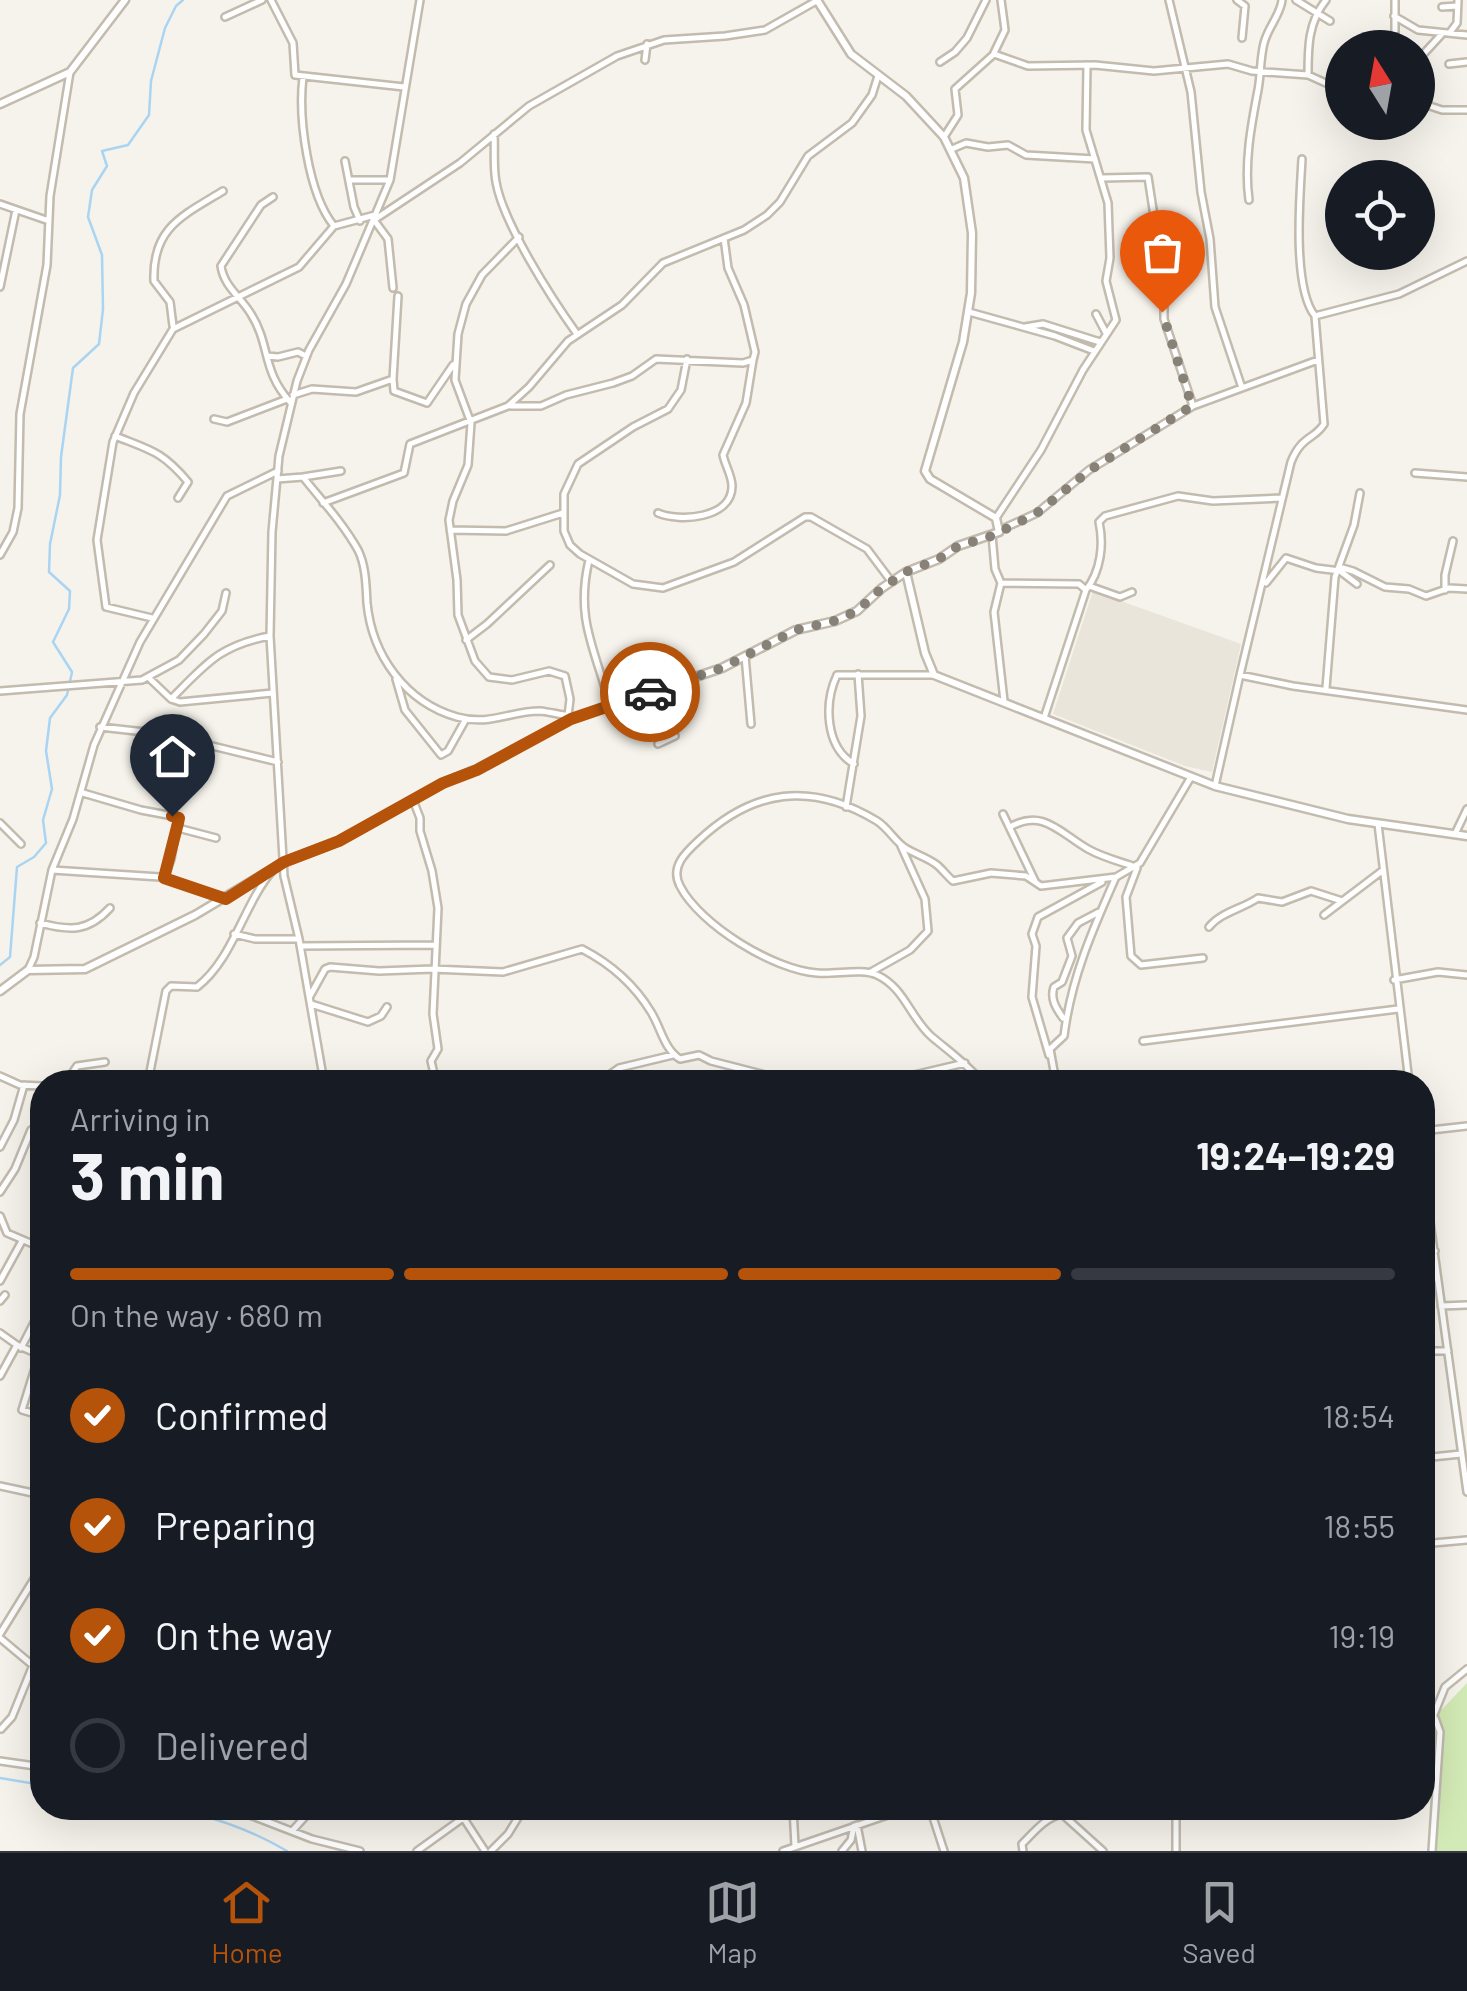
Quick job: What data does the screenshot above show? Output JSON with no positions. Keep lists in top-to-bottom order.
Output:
{
  "north": "top",
  "page": {
    "heading": ["3 min", "Arriving in", "19:24–19:29"],
    "bar": "On the way · 680 m",
    "list": [
      ["Confirmed", "18:54"],
      ["Preparing", "18:55"],
      ["On the way", "19:19"],
      "Delivered"
    ],
    "tabs": ["Home", "Map", "Saved"]
  }
}
